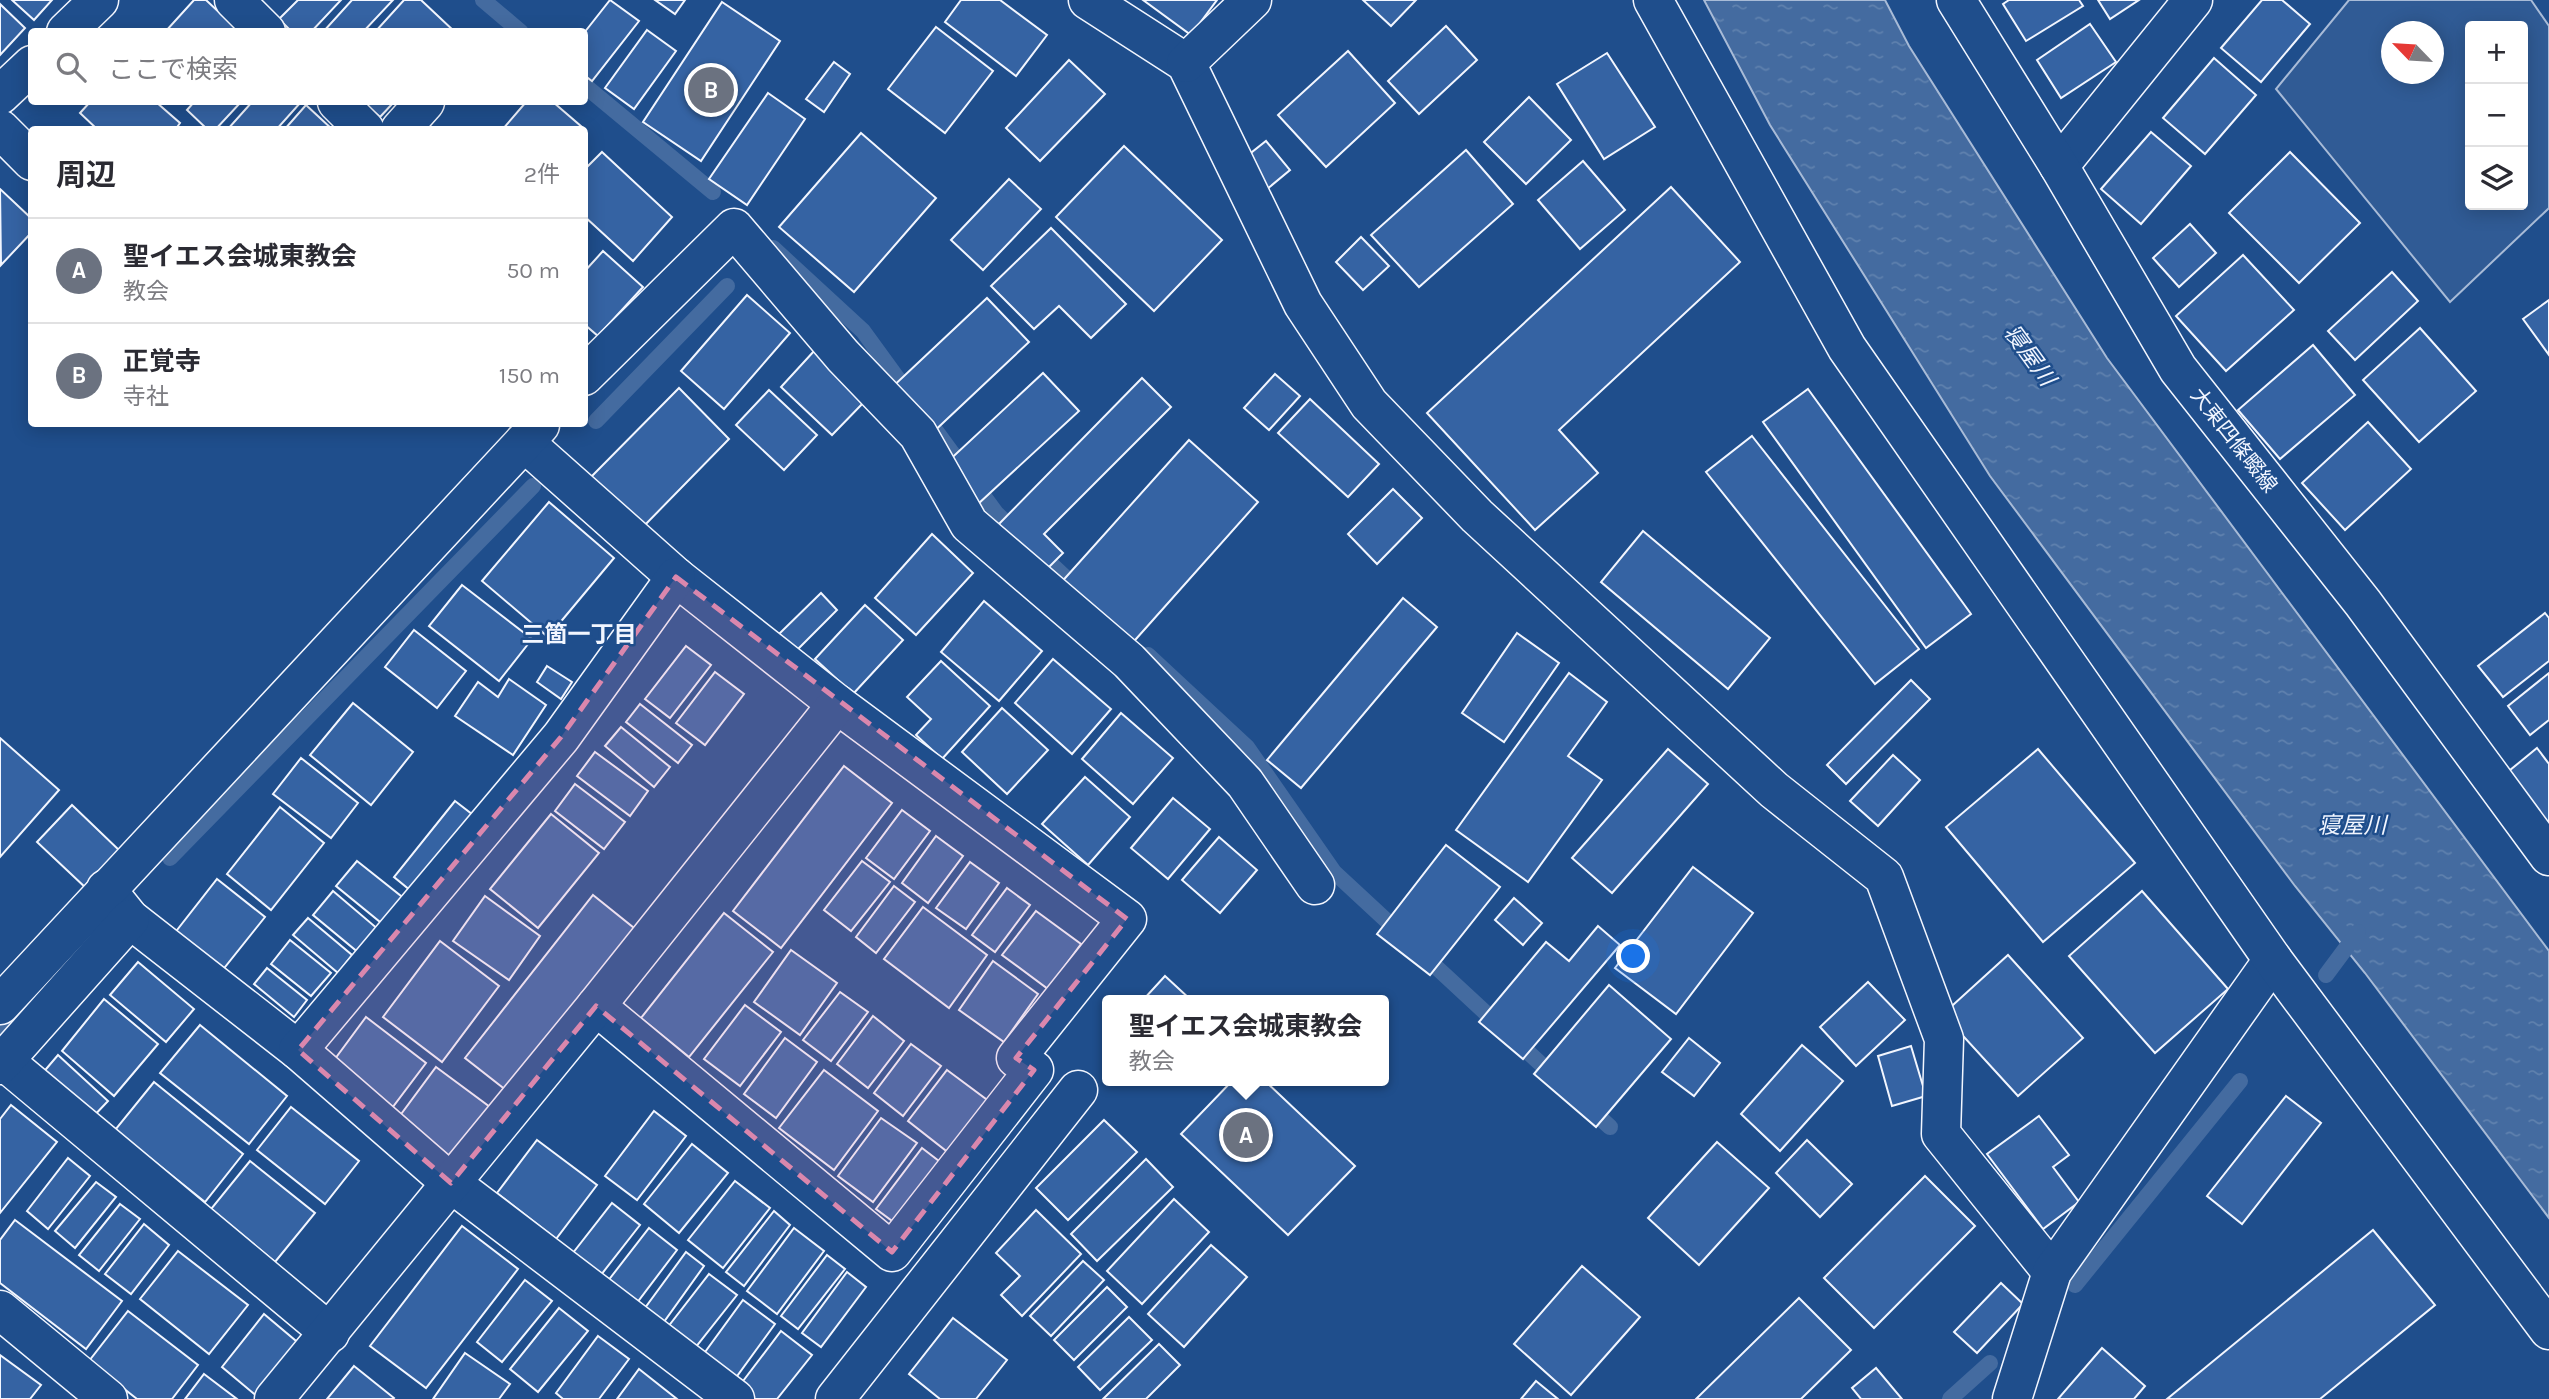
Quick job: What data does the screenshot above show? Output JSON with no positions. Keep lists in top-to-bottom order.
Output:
{
  "streets": {
    "street": ["大東四條畷線"]
  },
  "districts": ["三箇一丁目"],
  "water": ["寝屋川"],
  "north": "top left",
  "page": {
    "map_buttons": ["+", "−"],
    "search": "ここで検索",
    "pins": ["B", "A"],
    "heading": ["周辺", "2件"],
    "list": [
      {
        "mark": "A",
        "name": "聖イエス会城東教会",
        "note": "教会",
        "value": "50 m"
      },
      {
        "mark": "B",
        "name": "正覚寺",
        "note": "寺社",
        "value": "150 m"
      }
    ],
    "popup": ["聖イエス会城東教会", "教会"]
  }
}
